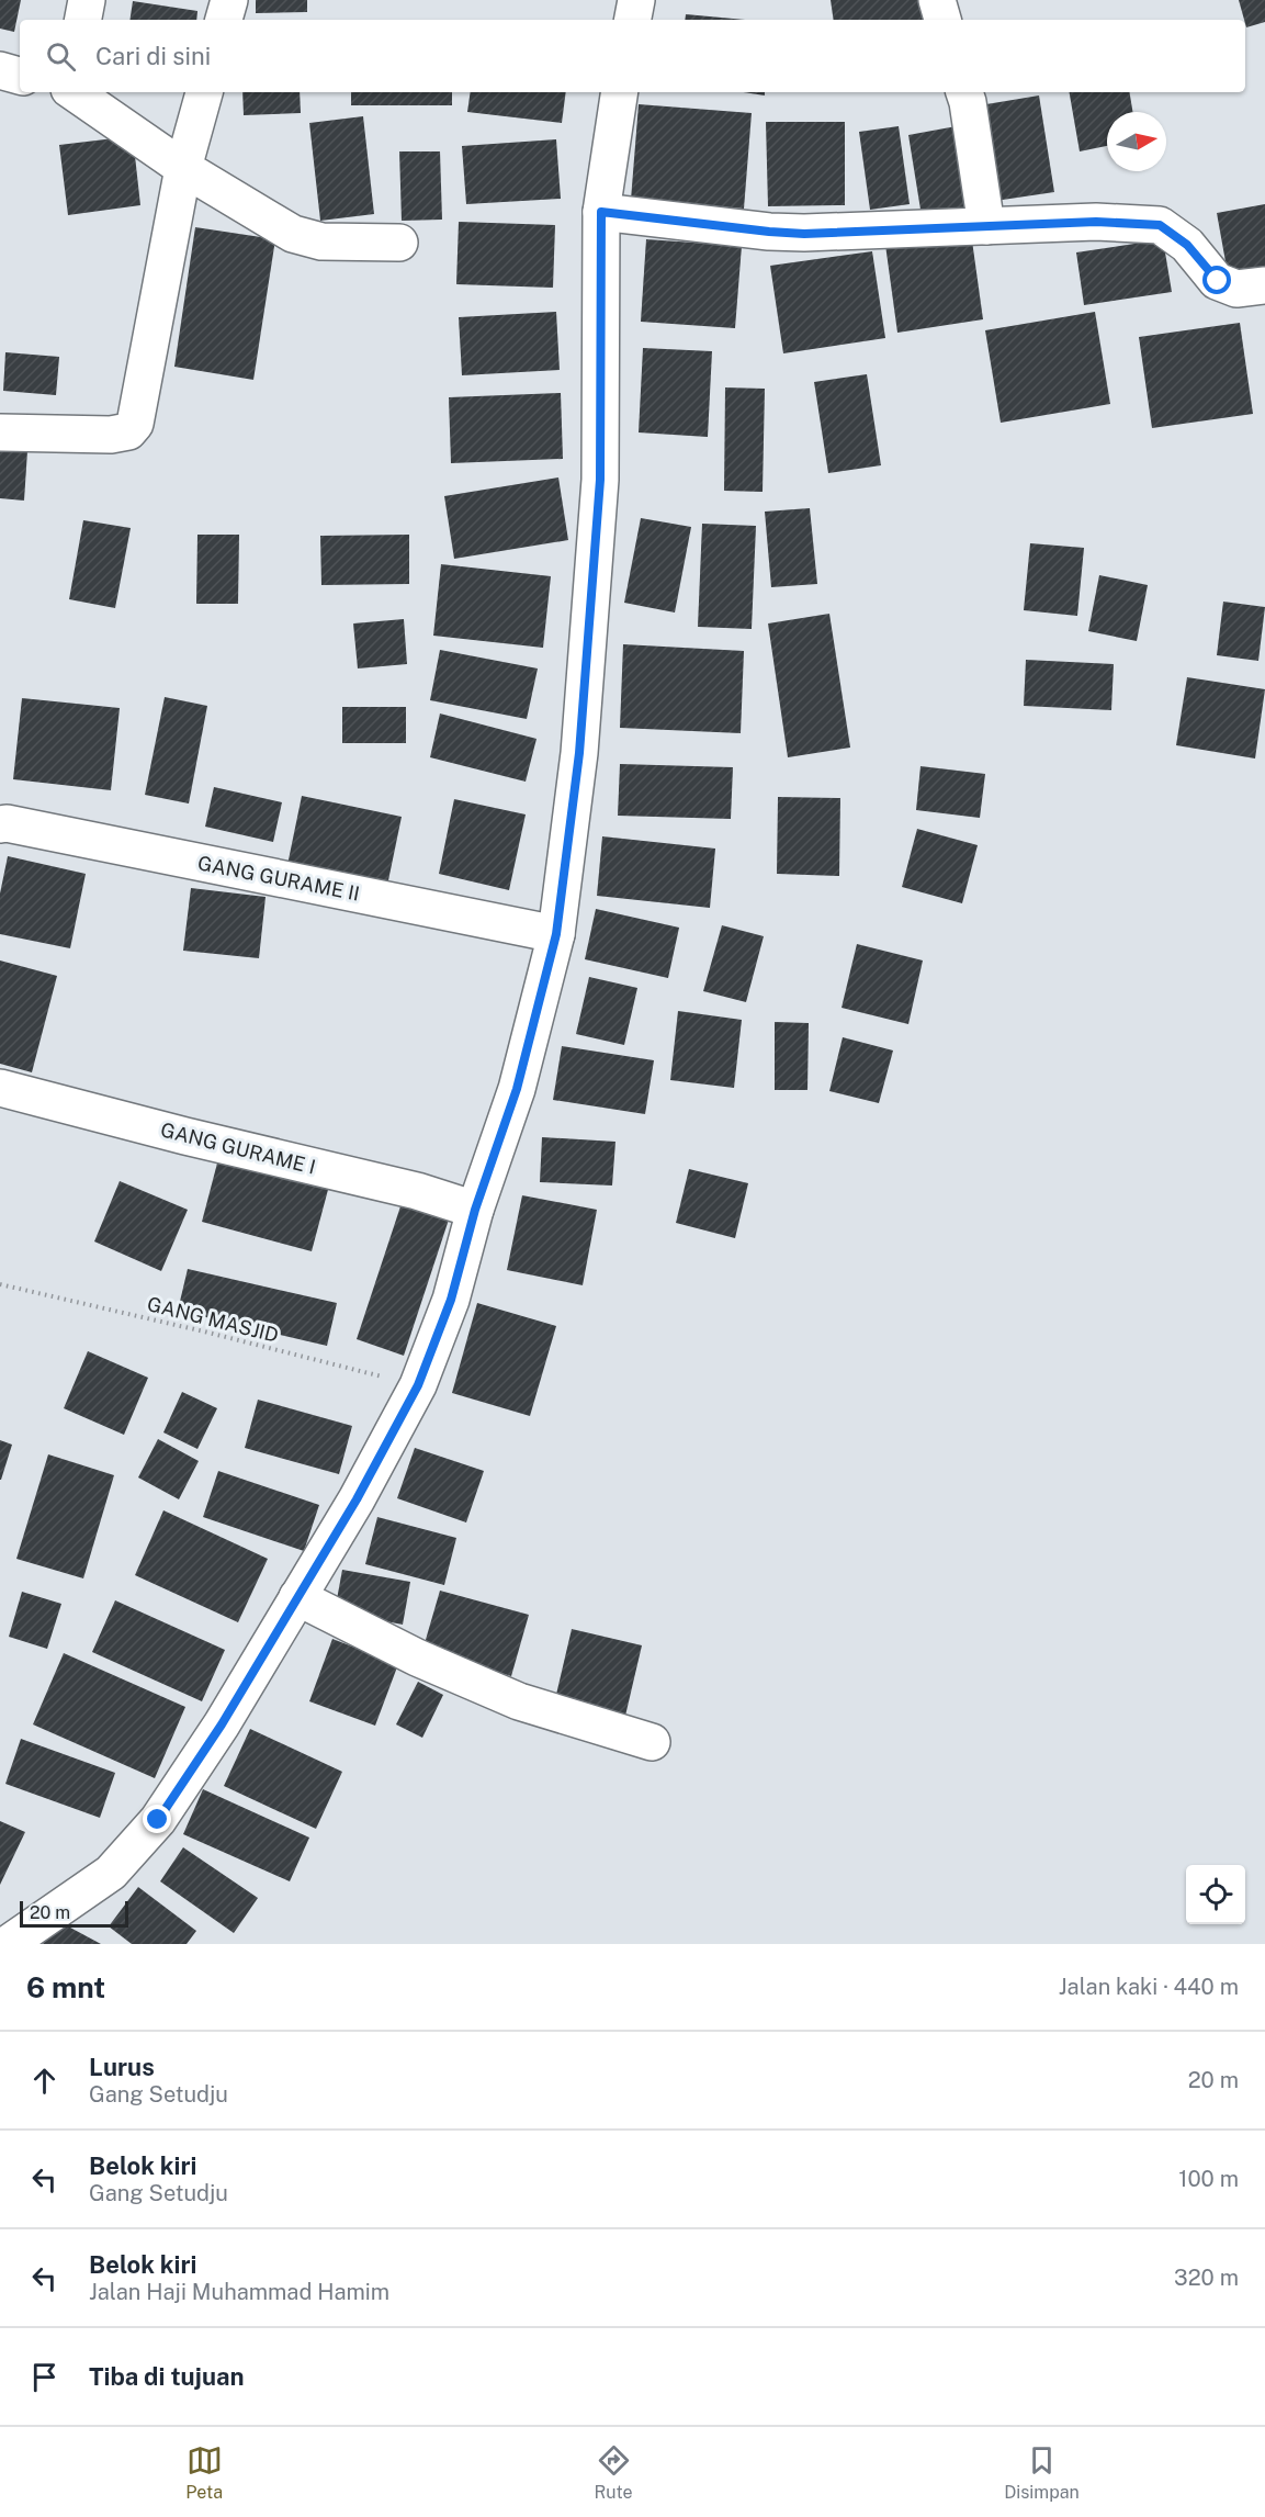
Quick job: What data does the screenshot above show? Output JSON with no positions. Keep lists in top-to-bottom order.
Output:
{
  "streets": {
    "street": ["GANG GURAME II", "GANG GURAME I"],
    "path": ["GANG MASJID"]
  },
  "scale_bar": "20 m",
  "north": "right",
  "page": {
    "search": "Cari di sini",
    "scale": "20 m",
    "heading": ["6 mnt", "Jalan kaki · 440 m"],
    "list": [
      ["Lurus", "Gang Setudju", "20 m"],
      ["Belok kiri", "Gang Setudju", "100 m"],
      ["Belok kiri", "Jalan Haji Muhammad Hamim", "320 m"],
      "Tiba di tujuan"
    ],
    "nav": ["Peta", "Rute", "Disimpan"]
  }
}
